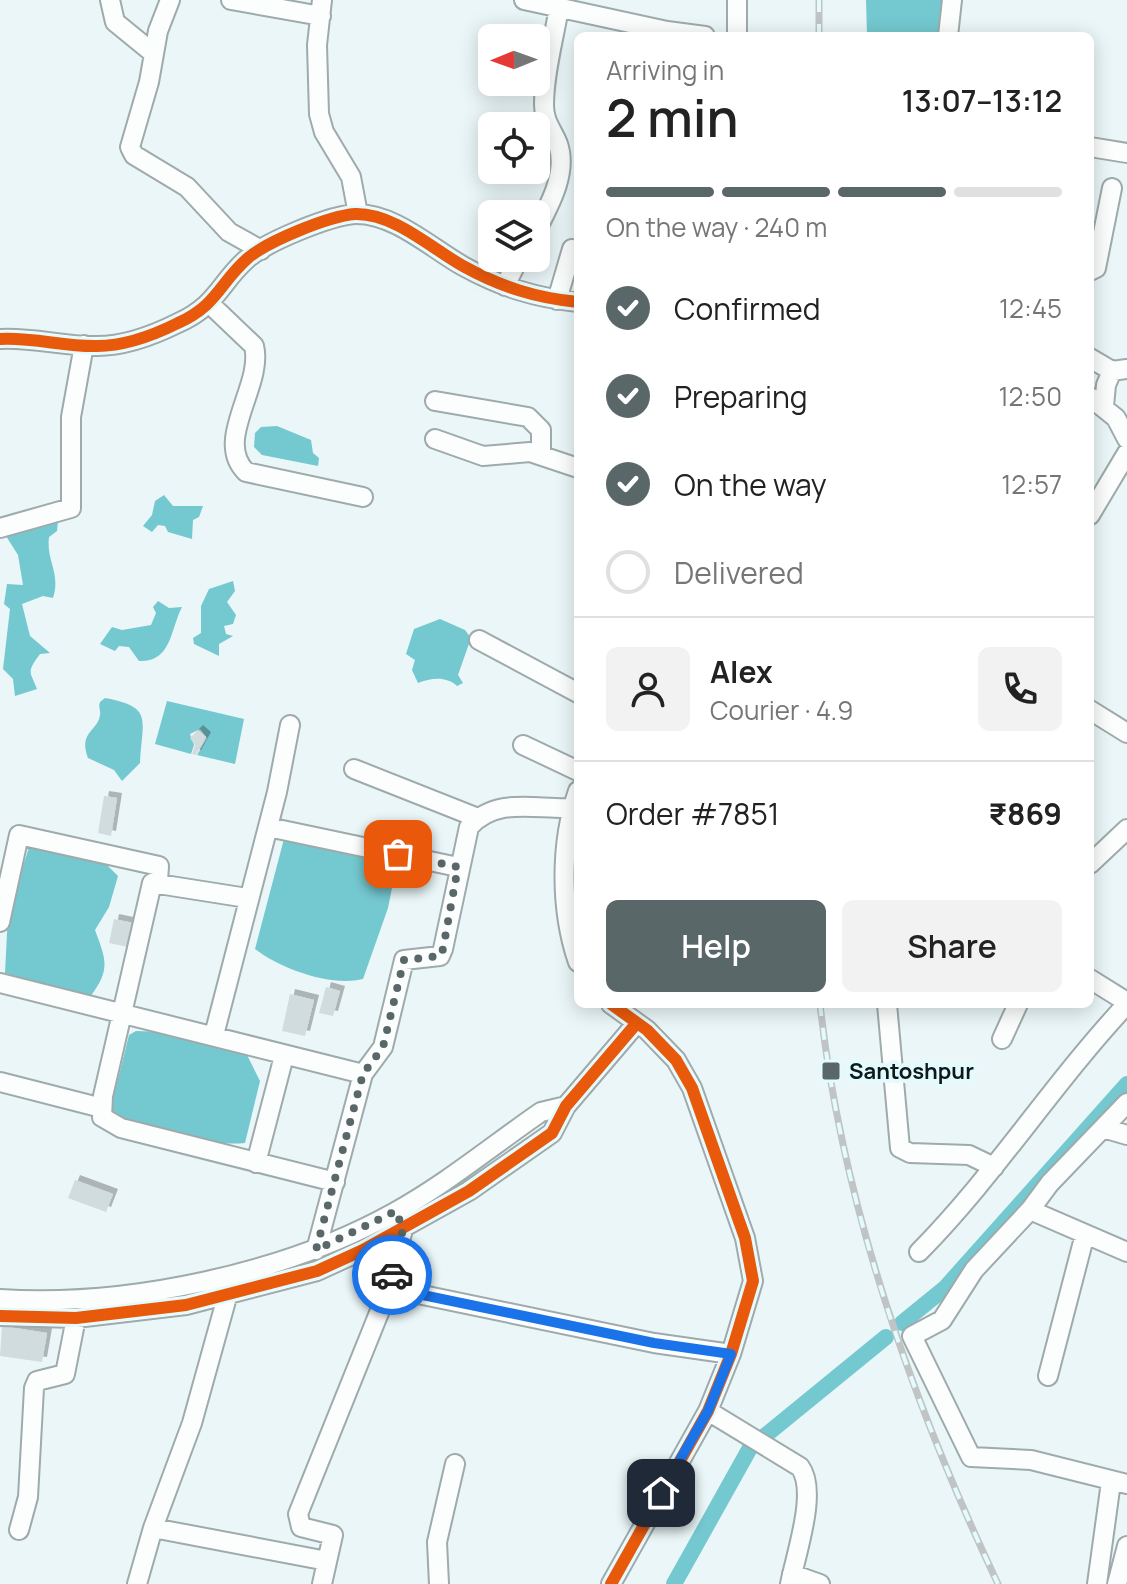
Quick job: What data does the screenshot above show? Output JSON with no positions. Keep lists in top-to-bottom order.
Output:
{
  "places": {
    "transit": ["Santoshpur"]
  },
  "north": "left",
  "page": {
    "heading": ["2 min", "Arriving in", "13:07–13:12"],
    "panel": [
      "Alex",
      "Courier · 4.9",
      "Order #7851",
      "₹869"
    ],
    "bar": "On the way · 240 m",
    "list": [
      ["Confirmed", "12:45"],
      ["Preparing", "12:50"],
      ["On the way", "12:57"],
      "Delivered"
    ],
    "buttons": ["Help", "Share"]
  }
}
